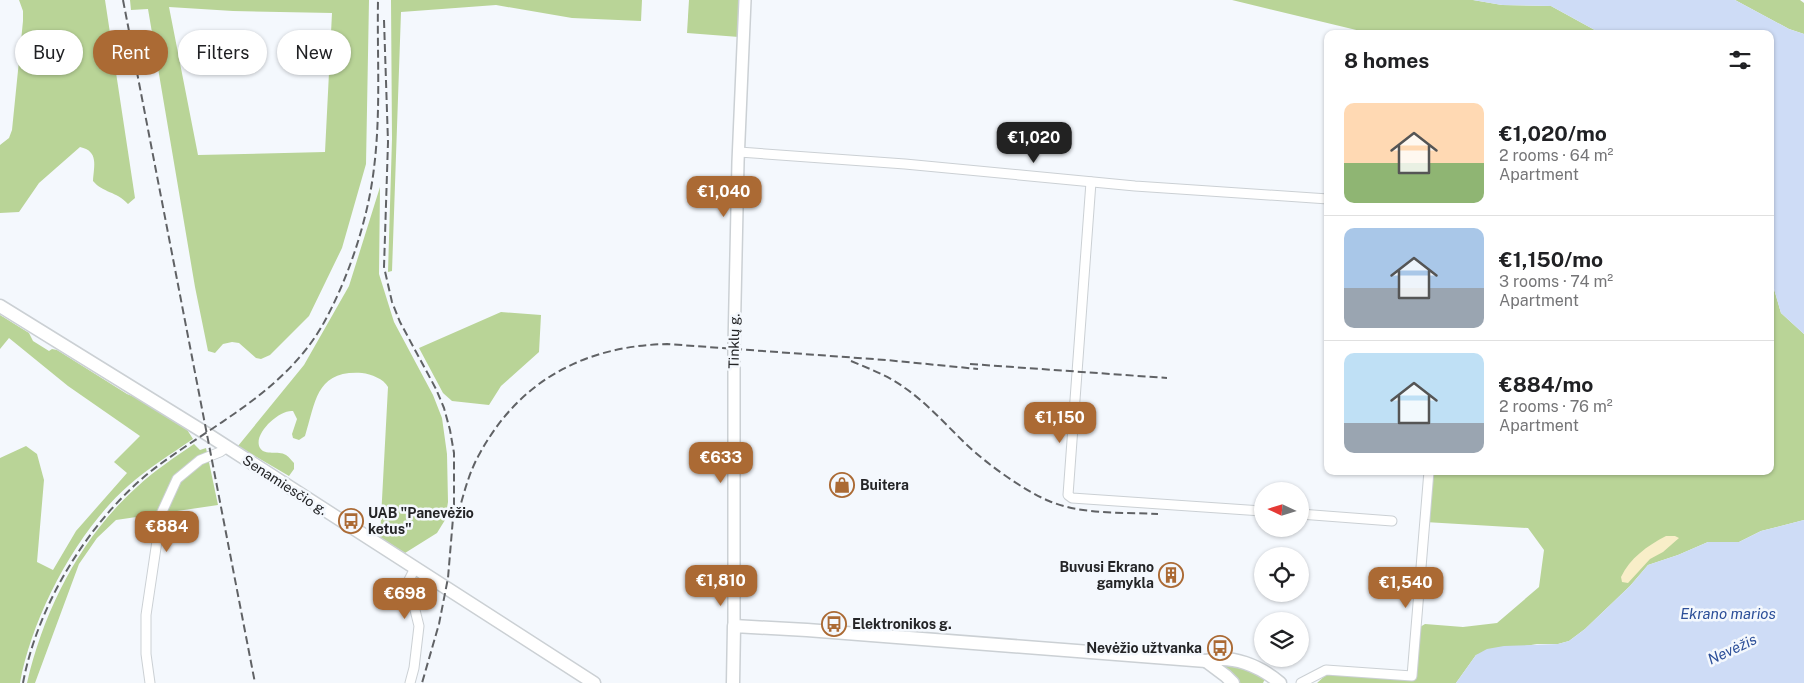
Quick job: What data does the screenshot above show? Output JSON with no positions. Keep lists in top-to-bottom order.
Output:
{
  "streets": {
    "main road": ["Tinklų g.", "Senamiesčio g."]
  },
  "water": ["Ekrano marios", "Nevėžis"],
  "places": {
    "shop": ["Buitera"],
    "bus stop": ["UAB \"Panevėžio ketus\"", "Elektronikos g.", "Nevėžio užtvanka"],
    "building": ["Buvusi Ekrano gamykla"]
  },
  "north": "left",
  "page": {
    "chip": [
      "Buy",
      "Rent",
      "Filters",
      "New"
    ],
    "heading": "8 homes",
    "list": [
      {
        "name": "€1,020/mo",
        "note": "2 rooms · 64 m² · Apartment"
      },
      {
        "name": "€1,150/mo",
        "note": "3 rooms · 74 m² · Apartment"
      },
      {
        "name": "€884/mo",
        "note": "2 rooms · 76 m² · Apartment"
      }
    ],
    "price": [
      "€1,020",
      "€1,040",
      "€1,150",
      "€633",
      "€884",
      "€1,810",
      "€1,540",
      "€698"
    ]
  }
}
